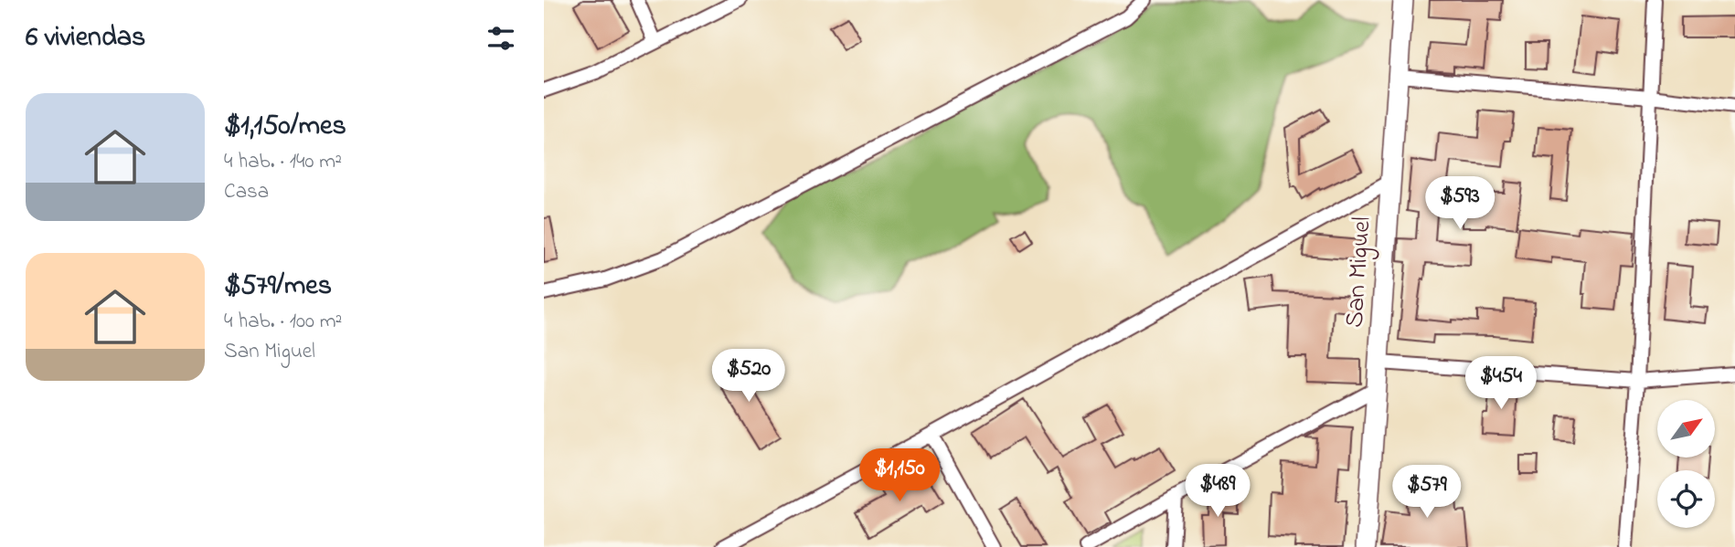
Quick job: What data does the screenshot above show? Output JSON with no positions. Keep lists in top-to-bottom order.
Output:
{
  "streets": {
    "street": ["San Miguel"]
  },
  "north": "top right",
  "page": {
    "heading": "6 viviendas",
    "list": [
      {
        "name": "$1,150/mes",
        "note": "4 hab. · 140 m² · Casa"
      },
      {
        "name": "$579/mes",
        "note": "4 hab. · 100 m² · San Miguel"
      }
    ],
    "price": [
      "$593",
      "$520",
      "$454",
      "$1,150",
      "$489",
      "$579"
    ]
  }
}
